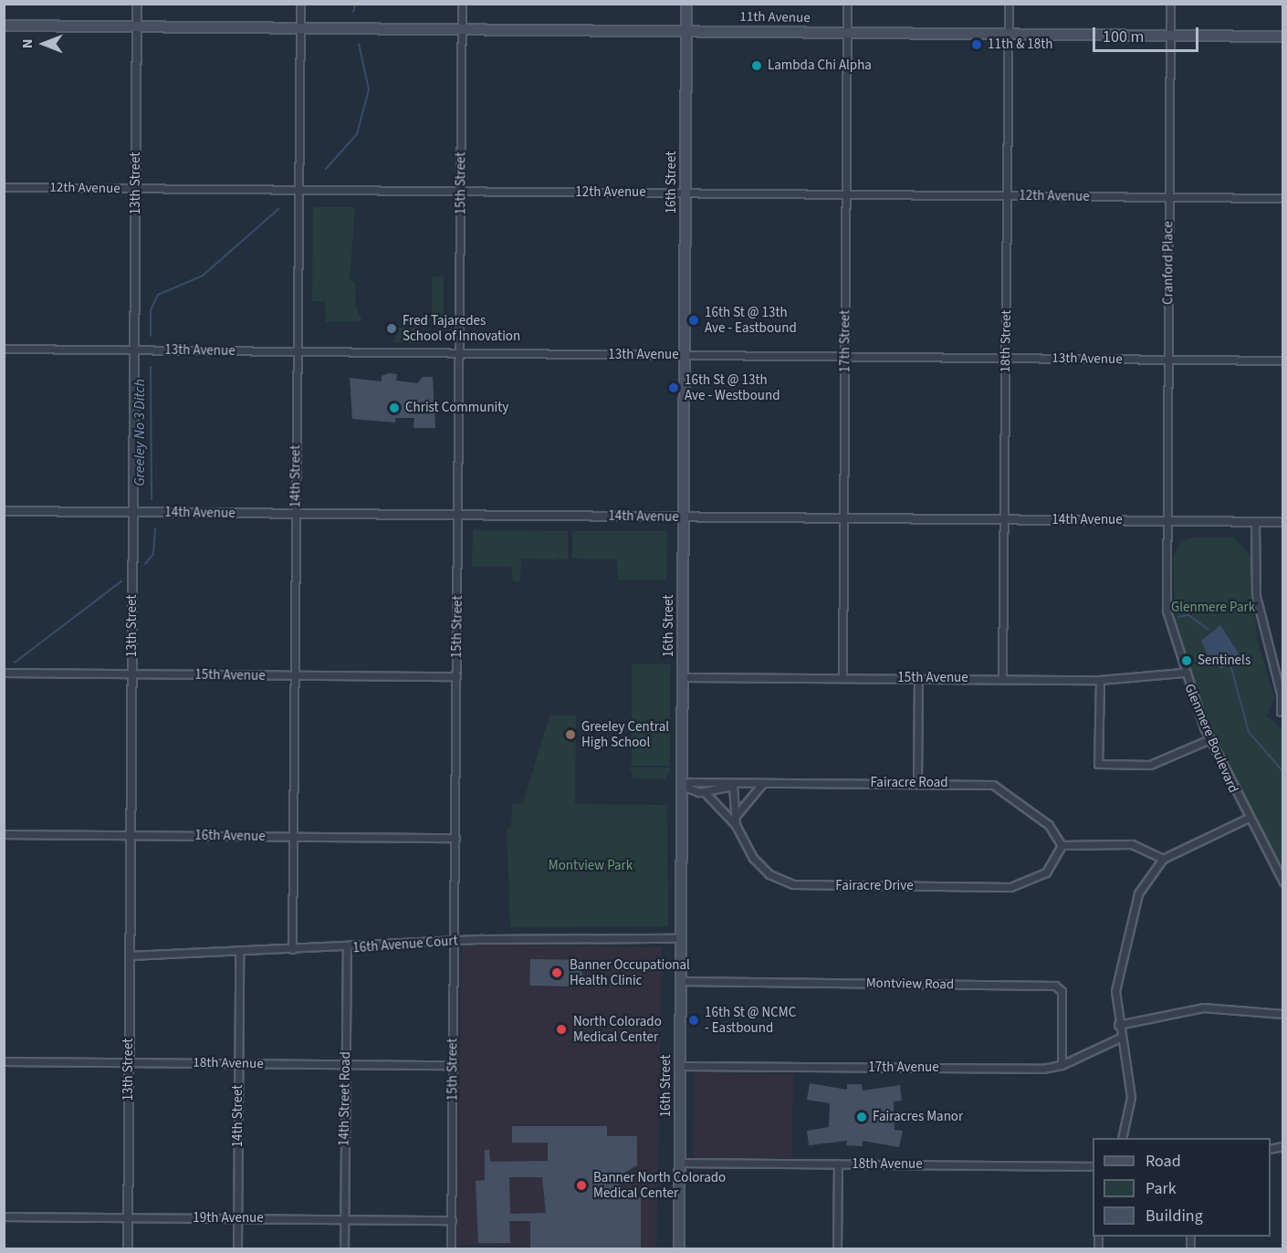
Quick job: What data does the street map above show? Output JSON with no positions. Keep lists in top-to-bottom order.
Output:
{
  "streets": {
    "main road": ["11th Avenue", "16th Street"],
    "street": [
      "13th Street",
      "15th Street",
      "12th Avenue",
      "Cranford Place",
      "17th Street",
      "18th Street",
      "13th Avenue",
      "14th Street",
      "14th Avenue",
      "15th Avenue",
      "Glenmere Boulevard",
      "Fairacre Road",
      "16th Avenue",
      "Fairacre Drive",
      "16th Avenue Court",
      "Montview Road",
      "18th Avenue",
      "17th Avenue",
      "14th Street Road",
      "19th Avenue"
    ]
  },
  "crossings": [
    ["11th Avenue", "16th Street"],
    ["11th Avenue", "13th Street"],
    ["11th Avenue", "15th Street"],
    ["11th Avenue", "Cranford Place"],
    ["11th Avenue", "17th Street"],
    ["11th Avenue", "18th Street"],
    ["11th Avenue", "14th Street"],
    ["16th Street", "12th Avenue"],
    ["16th Street", "13th Avenue"],
    ["16th Street", "14th Avenue"],
    ["16th Street", "15th Avenue"],
    ["16th Street", "Fairacre Road"],
    ["16th Street", "16th Avenue Court"],
    ["16th Street", "Montview Road"],
    ["16th Street", "18th Avenue"],
    ["16th Street", "17th Avenue"],
    ["13th Street", "12th Avenue"],
    ["13th Street", "13th Avenue"],
    ["13th Street", "14th Avenue"],
    ["13th Street", "15th Avenue"],
    ["13th Street", "16th Avenue"],
    ["13th Street", "16th Avenue Court"],
    ["13th Street", "18th Avenue"],
    ["13th Street", "19th Avenue"],
    ["15th Street", "12th Avenue"],
    ["15th Street", "13th Avenue"],
    ["15th Street", "14th Avenue"],
    ["15th Street", "15th Avenue"],
    ["15th Street", "16th Avenue"],
    ["15th Street", "16th Avenue Court"],
    ["15th Street", "18th Avenue"],
    ["15th Street", "19th Avenue"],
    ["12th Avenue", "Cranford Place"],
    ["12th Avenue", "17th Street"],
    ["12th Avenue", "18th Street"],
    ["12th Avenue", "14th Street"],
    ["Cranford Place", "13th Avenue"],
    ["Cranford Place", "14th Avenue"],
    ["Cranford Place", "Glenmere Boulevard"],
    ["17th Street", "13th Avenue"],
    ["17th Street", "14th Avenue"],
    ["17th Street", "15th Avenue"],
    ["18th Street", "13th Avenue"],
    ["18th Street", "14th Avenue"],
    ["18th Street", "15th Avenue"],
    ["13th Avenue", "14th Street"],
    ["14th Street", "14th Avenue"],
    ["14th Street", "15th Avenue"],
    ["14th Street", "16th Avenue"],
    ["14th Street", "16th Avenue Court"],
    ["14th Street", "18th Avenue"],
    ["14th Street", "19th Avenue"],
    ["14th Avenue", "Glenmere Boulevard"],
    ["15th Avenue", "Glenmere Boulevard"],
    ["Fairacre Road", "Fairacre Drive"],
    ["16th Avenue Court", "14th Street Road"],
    ["Montview Road", "17th Avenue"],
    ["18th Avenue", "14th Street Road"],
    ["14th Street Road", "19th Avenue"]
  ],
  "water": ["Greeley No 3 Ditch"],
  "parks": ["Glenmere Park", "Montview Park"],
  "places": [
    "11th & 18th",
    "Lambda Chi Alpha",
    "16th St @ 13th Ave - Eastbound",
    "Fred Tajaredes School of Innovation",
    "16th St @ 13th Ave - Westbound",
    "Christ Community",
    "Sentinels",
    "Greeley Central High School",
    "Banner Occupational Health Clinic",
    "16th St @ NCMC - Eastbound",
    "North Colorado Medical Center",
    "Fairacres Manor",
    "Banner North Colorado Medical Center"
  ],
  "legend": ["Road", "Park", "Building"],
  "scale_bar": "100 m",
  "north": "left"
}
